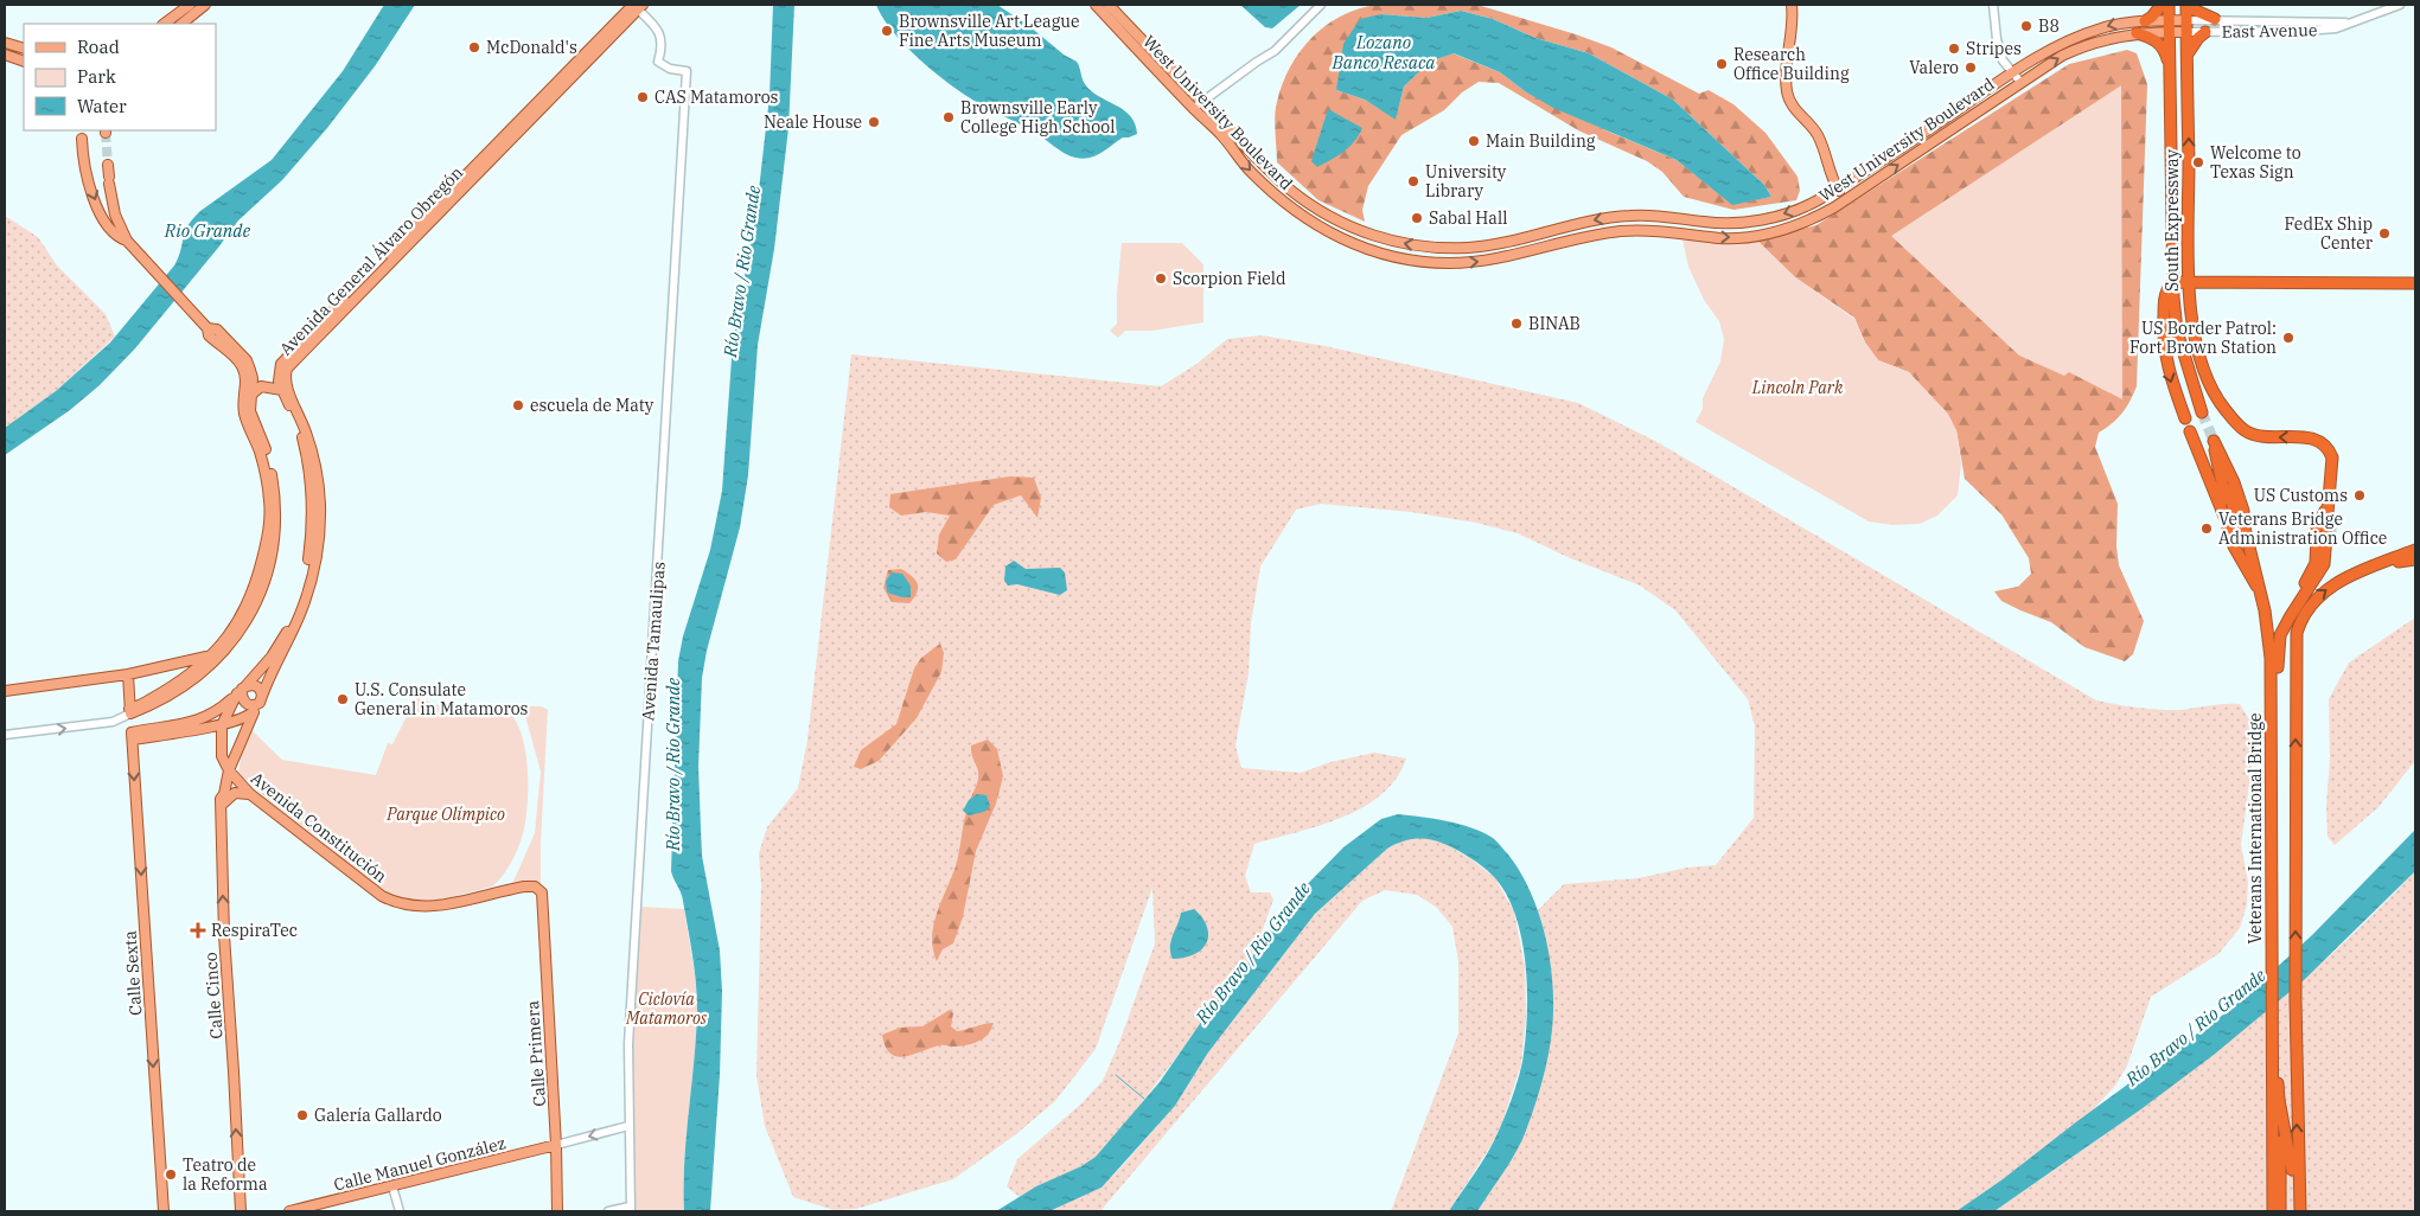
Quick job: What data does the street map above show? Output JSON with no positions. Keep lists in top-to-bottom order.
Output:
{
  "streets": {
    "highway": ["South Expressway", "Veterans International Bridge"],
    "main road": [
      "West University Boulevard",
      "Avenida General Álvaro Obregón",
      "Avenida Constitución",
      "Calle Sexta",
      "Calle Cinco",
      "Calle Primera",
      "Calle Manuel González"
    ],
    "street": ["East Avenue", "Avenida Tamaulipas"]
  },
  "crossings": [
    ["East Avenue", "West University Boulevard"],
    ["East Avenue", "South Expressway"],
    ["West University Boulevard", "South Expressway"],
    ["Avenida General Álvaro Obregón", "Avenida Tamaulipas"],
    ["Avenida General Álvaro Obregón", "Avenida Constitución"],
    ["Avenida General Álvaro Obregón", "Calle Sexta"],
    ["Avenida General Álvaro Obregón", "Calle Cinco"],
    ["Avenida Constitución", "Calle Cinco"],
    ["Avenida Constitución", "Calle Primera"],
    ["Calle Primera", "Calle Manuel González"]
  ],
  "one_way": ["Calle Sexta", "Calle Cinco"],
  "water": ["Lozano Banco Resaca", "Rio Grande", "Río Bravo / Rio Grande"],
  "parks": ["Lincoln Park", "Parque Olímpico", "Ciclovía Matamoros"],
  "places": {
    "other": [
      "B8",
      "Brownsville Art League Fine Arts Museum",
      "McDonald's",
      "Stripes",
      "Research Office Building",
      "Valero",
      "CAS Matamoros",
      "Brownsville Early College High School",
      "Neale House",
      "Main Building",
      "Welcome to Texas Sign",
      "University Library",
      "Sabal Hall",
      "FedEx Ship Center",
      "Scorpion Field",
      "BINAB",
      "US Border Patrol: Fort Brown Station",
      "escuela de Maty",
      "US Customs",
      "Veterans Bridge Administration Office",
      "U.S. Consulate General in Matamoros",
      "Galería Gallardo",
      "Teatro de la Reforma"
    ],
    "health": ["RespiraTec"]
  },
  "legend": ["Road", "Park", "Water"]
}
